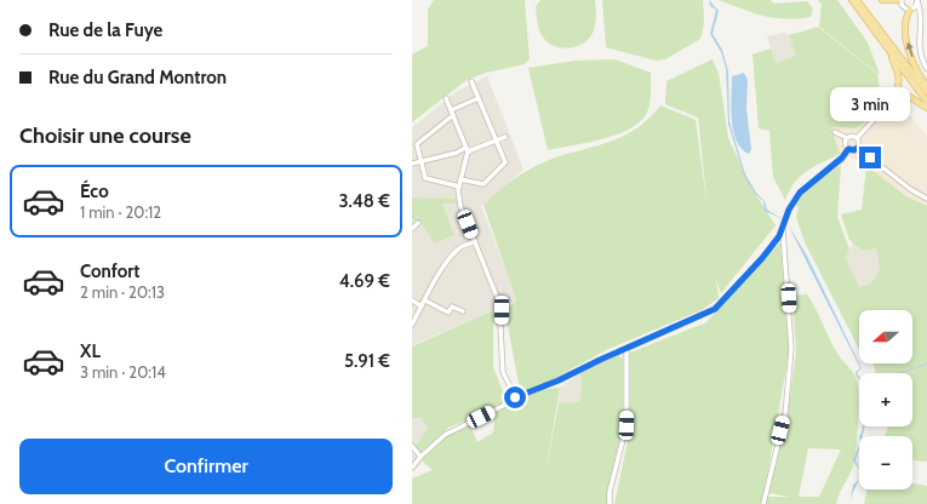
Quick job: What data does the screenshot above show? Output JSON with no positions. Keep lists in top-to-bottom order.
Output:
{
  "north": "left",
  "page": {
    "banner": ["Rue de la Fuye", "Rue du Grand Montron"],
    "bubble": "3 min",
    "heading": "Choisir une course",
    "list": [
      {
        "name": "Éco",
        "note": "1 min · 20:12",
        "value": "3.48 €"
      },
      {
        "name": "Confort",
        "note": "2 min · 20:13",
        "value": "4.69 €"
      },
      {
        "name": "XL",
        "note": "3 min · 20:14",
        "value": "5.91 €"
      }
    ],
    "map_buttons": ["+", "−"],
    "buttons": "Confirmer"
  }
}
